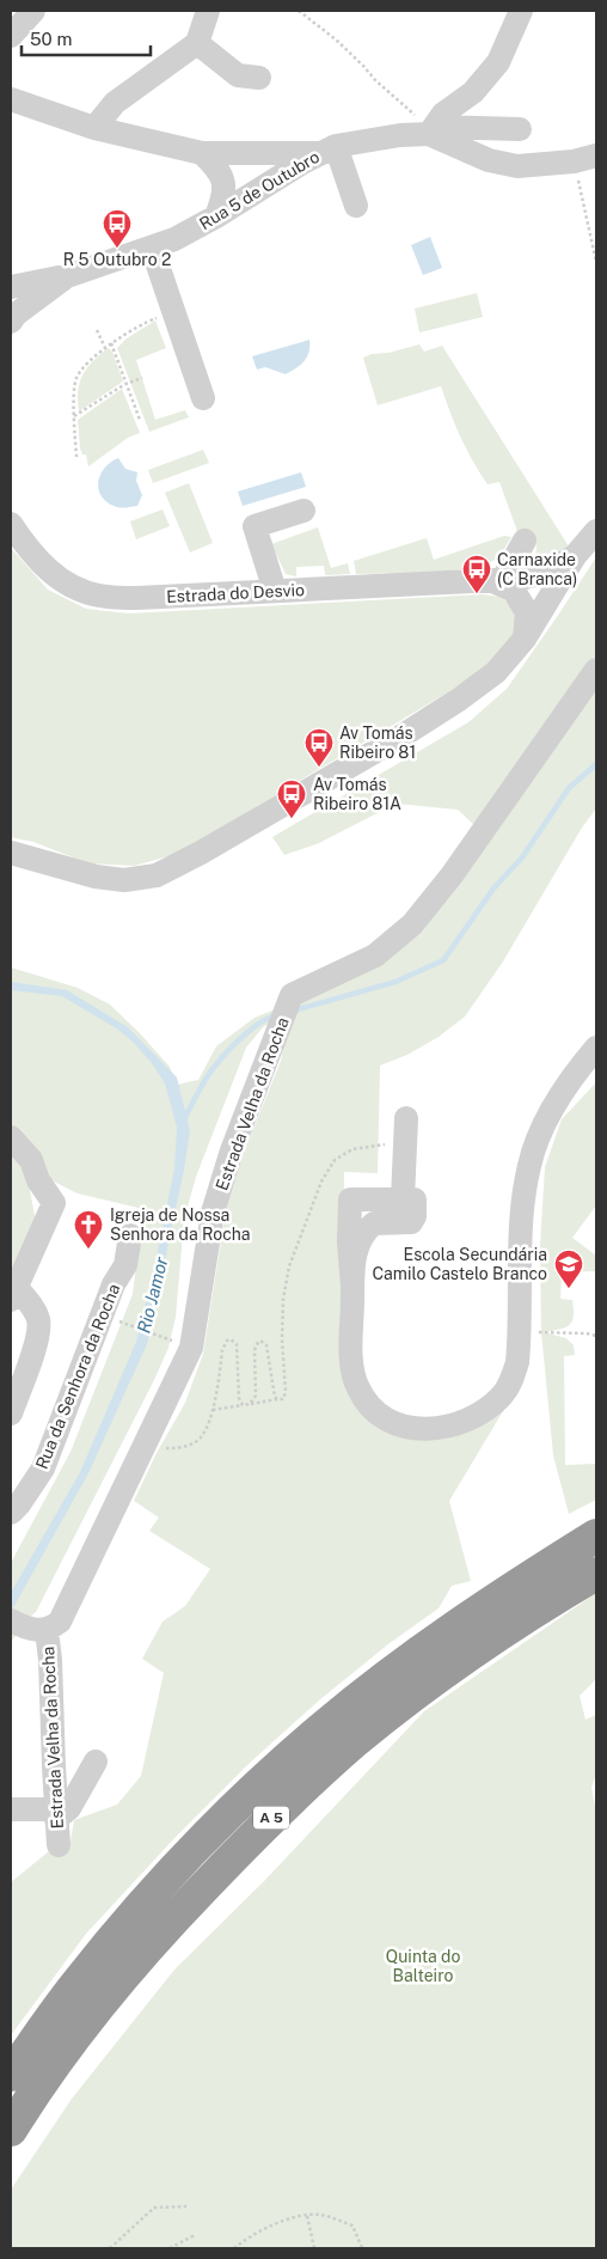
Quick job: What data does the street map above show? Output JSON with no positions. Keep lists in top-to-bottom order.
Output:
{
  "streets": {
    "highway": ["A 5"],
    "street": [
      "Rua 5 de Outubro",
      "Estrada do Desvio",
      "Estrada Velha da Rocha",
      "Rua da Senhora da Rocha"
    ]
  },
  "water": ["Rio Jamor"],
  "parks": ["Quinta do Balteiro"],
  "places": {
    "bus stop": [
      "R 5 Outubro 2",
      "Carnaxide (C Branca)",
      "Av Tomás Ribeiro 81",
      "Av Tomás Ribeiro 81A"
    ],
    "church": ["Igreja de Nossa Senhora da Rocha"],
    "school or university": ["Escola Secundária Camilo Castelo Branco"]
  },
  "scale_bar": "50 m"
}
